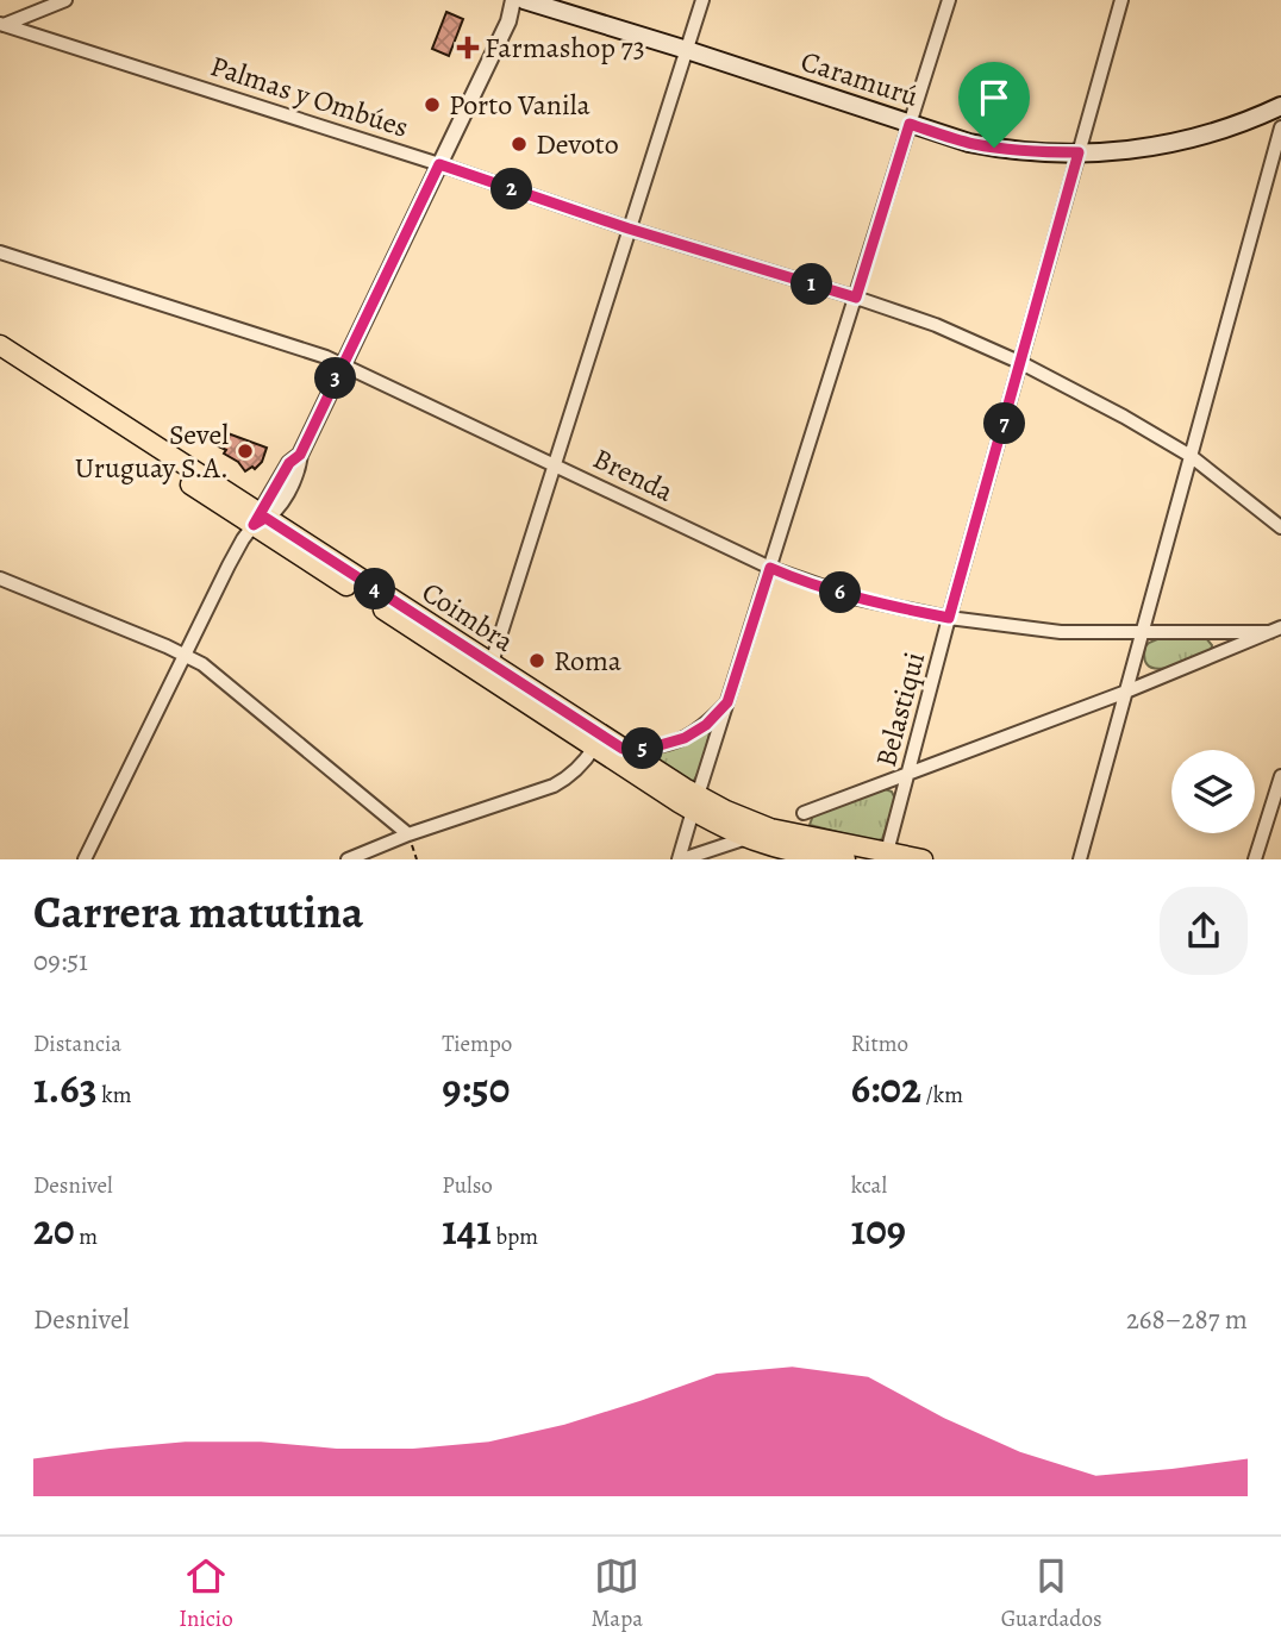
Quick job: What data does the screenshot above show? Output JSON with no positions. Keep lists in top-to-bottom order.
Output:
{
  "streets": {
    "main road": ["Caramurú", "Coimbra"],
    "street": ["Palmas y Ombúes", "Brenda", "Belastiqui"]
  },
  "crossings": [
    ["Caramurú", "Belastiqui"],
    ["Palmas y Ombúes", "Belastiqui"],
    ["Brenda", "Belastiqui"],
    ["Coimbra", "Belastiqui"]
  ],
  "places": {
    "health": ["Farmashop 73"],
    "other": [
      "Porto Vanila",
      "Devoto",
      "Sevel Uruguay S.A.",
      "Roma"
    ]
  },
  "page": {
    "pins": [
      "2",
      "1",
      "3",
      "7",
      "4",
      "6",
      "5"
    ],
    "heading": ["Carrera matutina", "09:51"],
    "stats": [
      ["Distancia", "1.63 km"],
      ["Tiempo", "9:50"],
      ["Ritmo", "6:02 /km"],
      ["Desnivel", "20 m"],
      ["Pulso", "141 bpm"],
      ["kcal", "109"]
    ],
    "chart": ["Desnivel", "268–287 m"],
    "tabs": ["Inicio", "Mapa", "Guardados"]
  }
}
